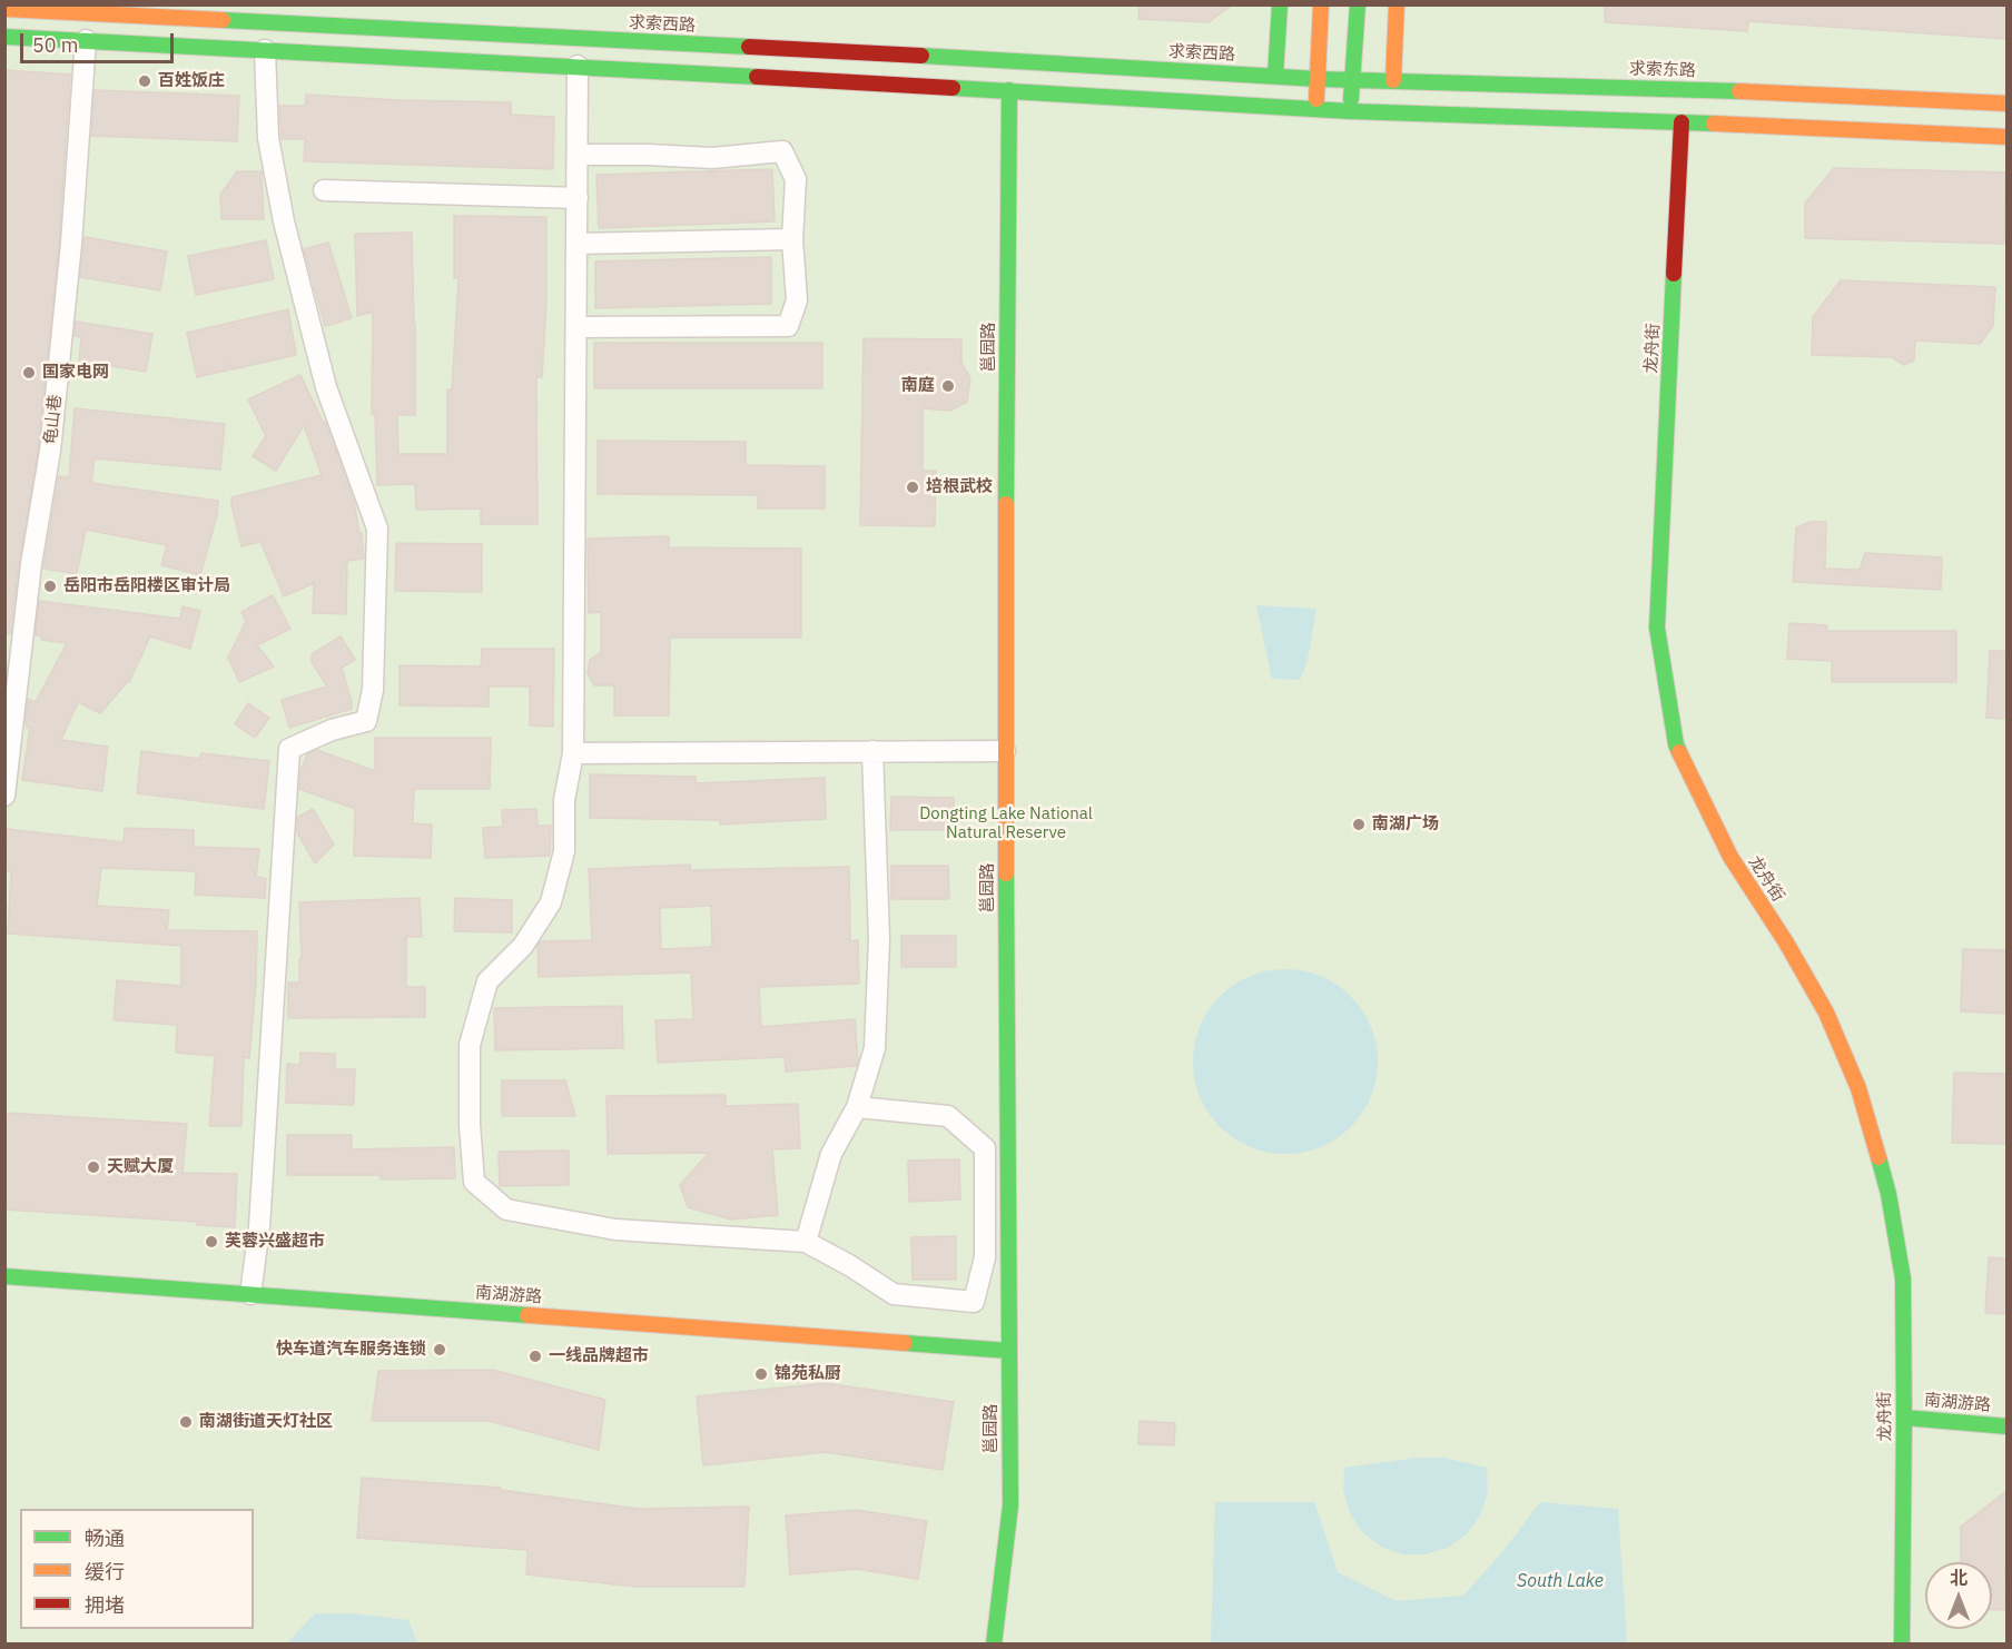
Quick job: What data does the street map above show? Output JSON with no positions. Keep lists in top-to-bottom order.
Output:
{
  "streets": {
    "main road": [
      "求索西路",
      "求索东路",
      "邕园路",
      "龙舟街",
      "南湖游路"
    ],
    "street": ["龟山巷"]
  },
  "crossings": [
    ["求索西路", "求索东路"],
    ["邕园路", "南湖游路"],
    ["龙舟街", "南湖游路"]
  ],
  "water": ["South Lake"],
  "parks": ["Dongting Lake National Natural Reserve"],
  "places": [
    "百姓饭庄",
    "国家电网",
    "南庭",
    "培根武校",
    "岳阳市岳阳楼区审计局",
    "南湖广场",
    "天赋大厦",
    "芙蓉兴盛超市",
    "快车道汽车服务连锁",
    "一线品牌超市",
    "锦苑私厨",
    "南湖街道天灯社区"
  ],
  "legend": ["畅通", "缓行", "拥堵"],
  "scale_bar": "50 m",
  "north": "top"
}
